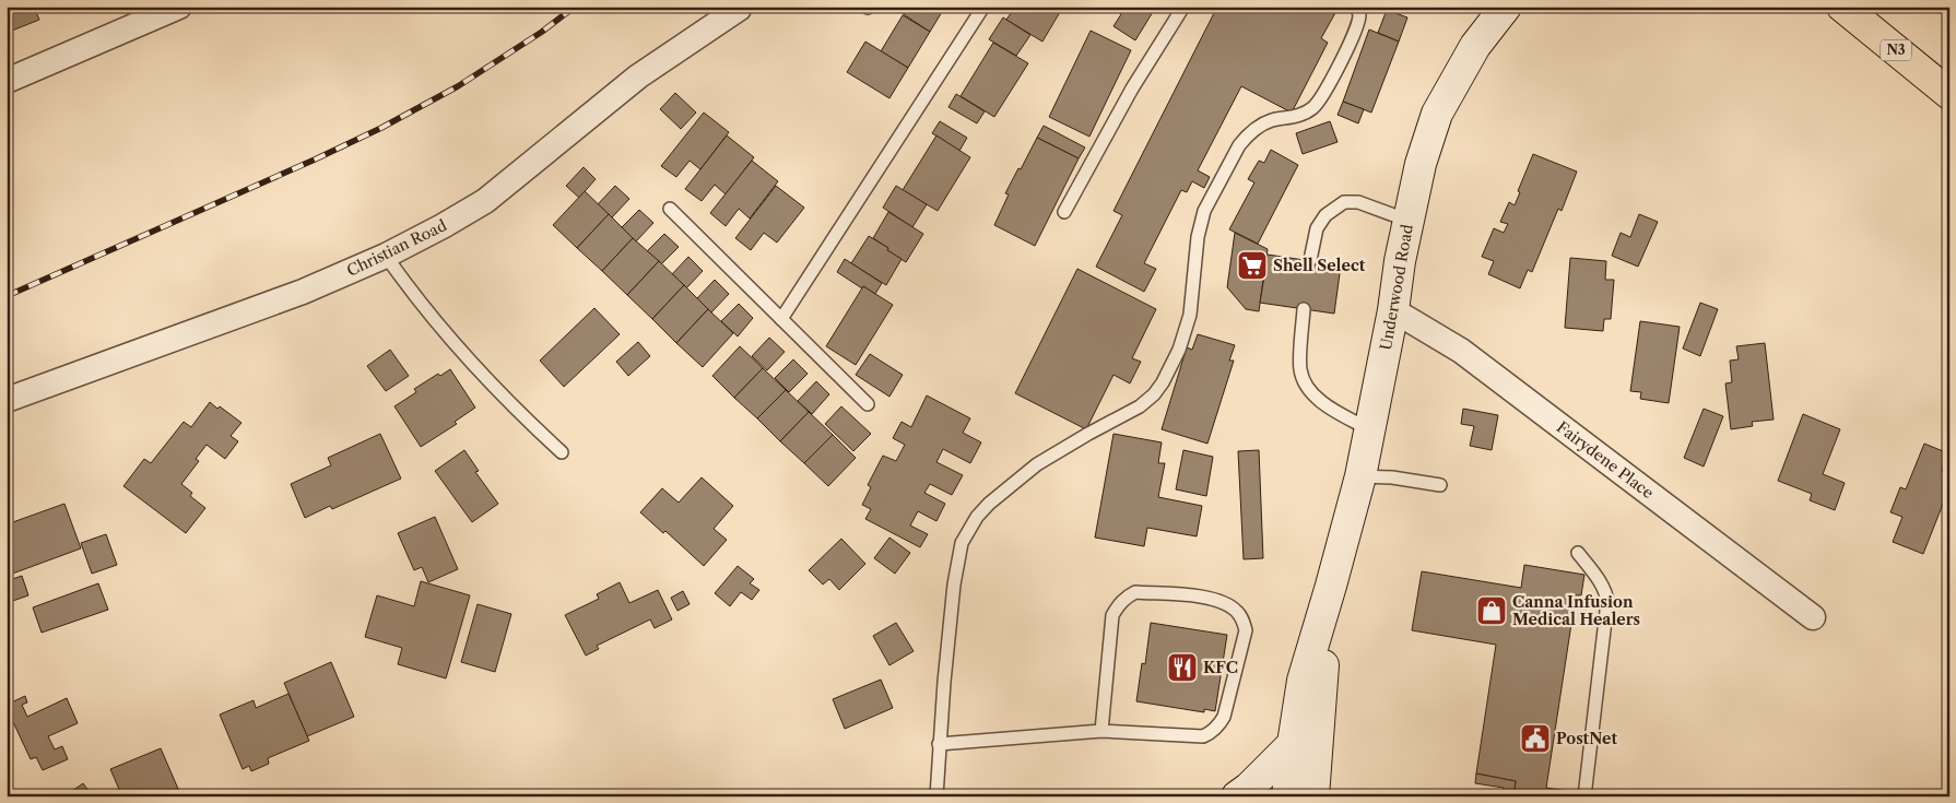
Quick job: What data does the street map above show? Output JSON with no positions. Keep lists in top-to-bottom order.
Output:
{
  "streets": {
    "highway": ["N3"],
    "main road": ["Underwood Road"],
    "street": ["Christian Road", "Fairydene Place"]
  },
  "crossings": [
    ["Underwood Road", "Fairydene Place"]
  ],
  "places": {
    "supermarket": ["Shell Select"],
    "shop": ["Canna Infusion Medical Healers"],
    "restaurant": ["KFC"],
    "public building": ["PostNet"]
  }
}
